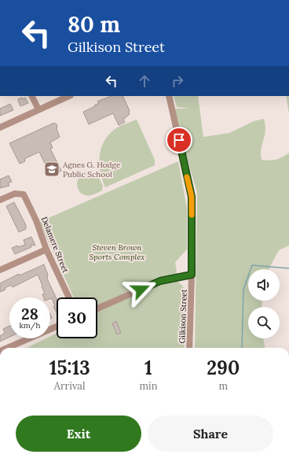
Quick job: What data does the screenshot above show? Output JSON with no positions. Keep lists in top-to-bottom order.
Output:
{
  "streets": {
    "street": ["Delamere Street", "Gilkison Street"]
  },
  "parks": ["Steven Brown Sports Complex"],
  "places": {
    "school or university": ["Agnes G. Hodge Public School"]
  },
  "page": {
    "turn": ["80 m", "Gilkison Street"],
    "speed": "28 km/h",
    "limit": "30",
    "eta": [
      "15:13",
      "Arrival",
      "1",
      "min",
      "290",
      "m"
    ],
    "buttons": ["Exit", "Share"]
  }
}
